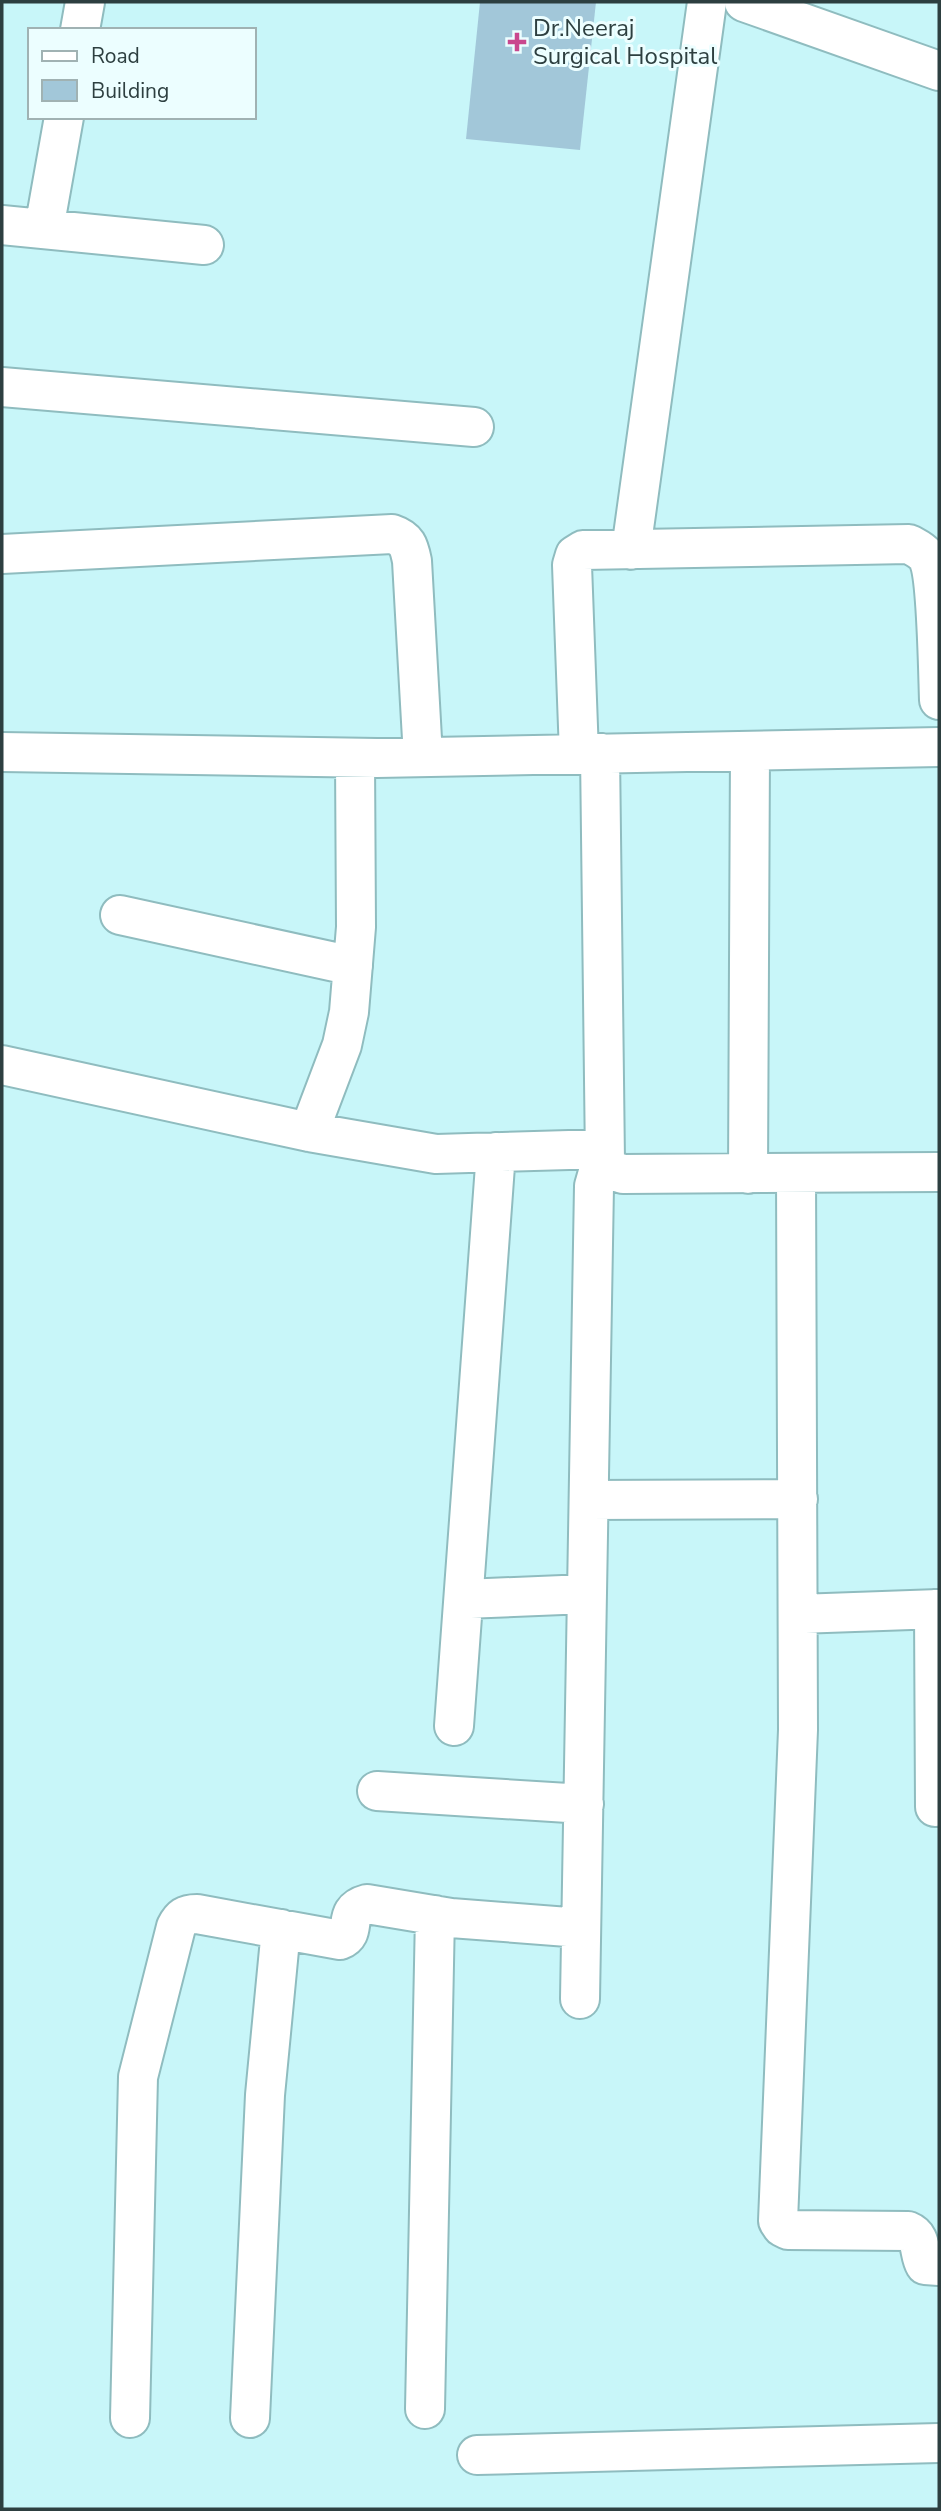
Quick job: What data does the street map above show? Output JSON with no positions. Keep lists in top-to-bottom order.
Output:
{
  "places": {
    "health": ["Dr.Neeraj Surgical Hospital"]
  },
  "legend": ["Road", "Building"]
}
